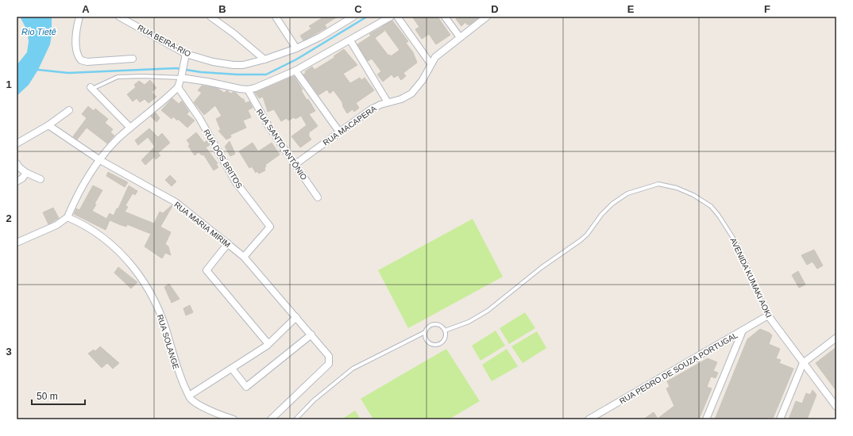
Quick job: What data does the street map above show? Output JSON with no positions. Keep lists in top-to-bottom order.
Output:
{
  "streets": {
    "street": [
      "RUA BEIRA-RIO",
      "RUA MACAPERA",
      "RUA SANTO ANTÔNIO",
      "RUA DOS BRITOS",
      "RUA MARIA MIRIM",
      "AVENIDA KUMAKI AOKI",
      "RUA SOLANGE",
      "RUA PEDRO DE SOUZA PORTUGAL"
    ]
  },
  "crossings": [
    ["RUA MACAPERA", "RUA SANTO ANTÔNIO"],
    ["RUA DOS BRITOS", "RUA MARIA MIRIM"],
    ["AVENIDA KUMAKI AOKI", "RUA PEDRO DE SOUZA PORTUGAL"]
  ],
  "water": ["Rio Tietê"],
  "scale_bar": "50 m",
  "grid": {
    "columns": [
      "A",
      "B",
      "C",
      "D",
      "E",
      "F"
    ],
    "rows": ["1", "2", "3"]
  }
}
